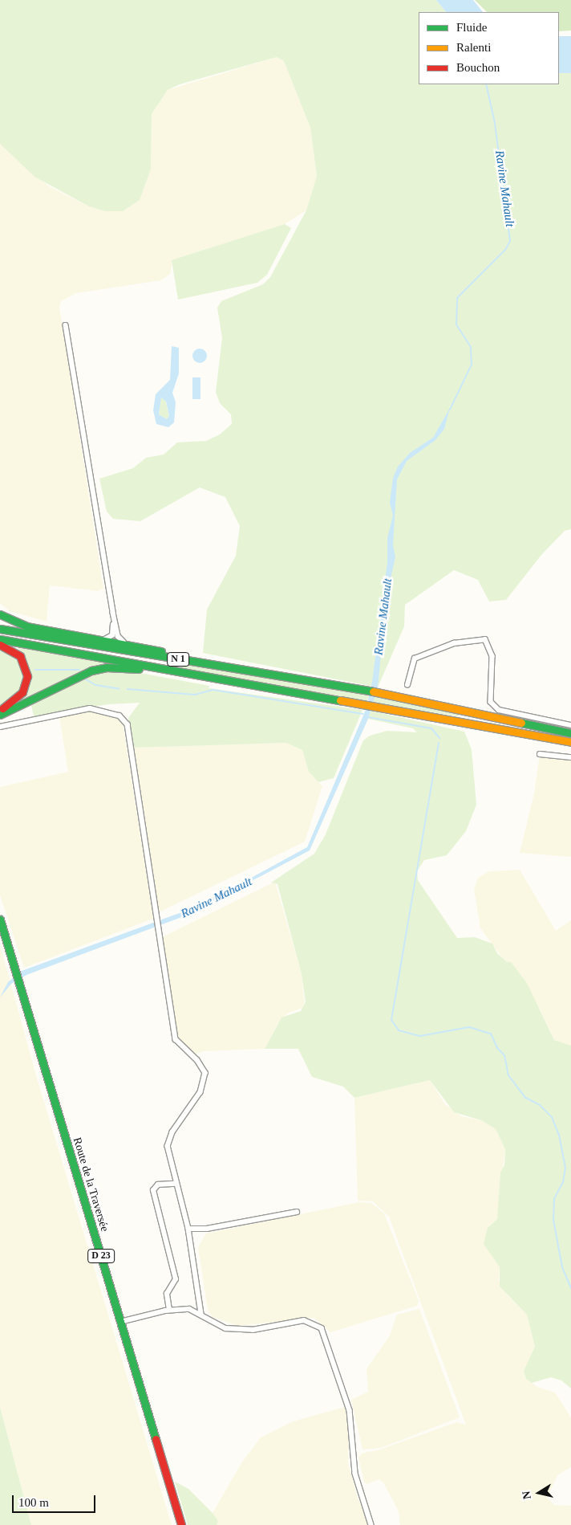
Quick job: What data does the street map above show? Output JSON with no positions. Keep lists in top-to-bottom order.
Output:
{
  "streets": {
    "main road": ["N 1", "Route de la Traversée", "D 23"]
  },
  "water": ["Ravine Mahault"],
  "legend": ["Fluide", "Ralenti", "Bouchon"],
  "scale_bar": "100 m",
  "north": "left"
}
